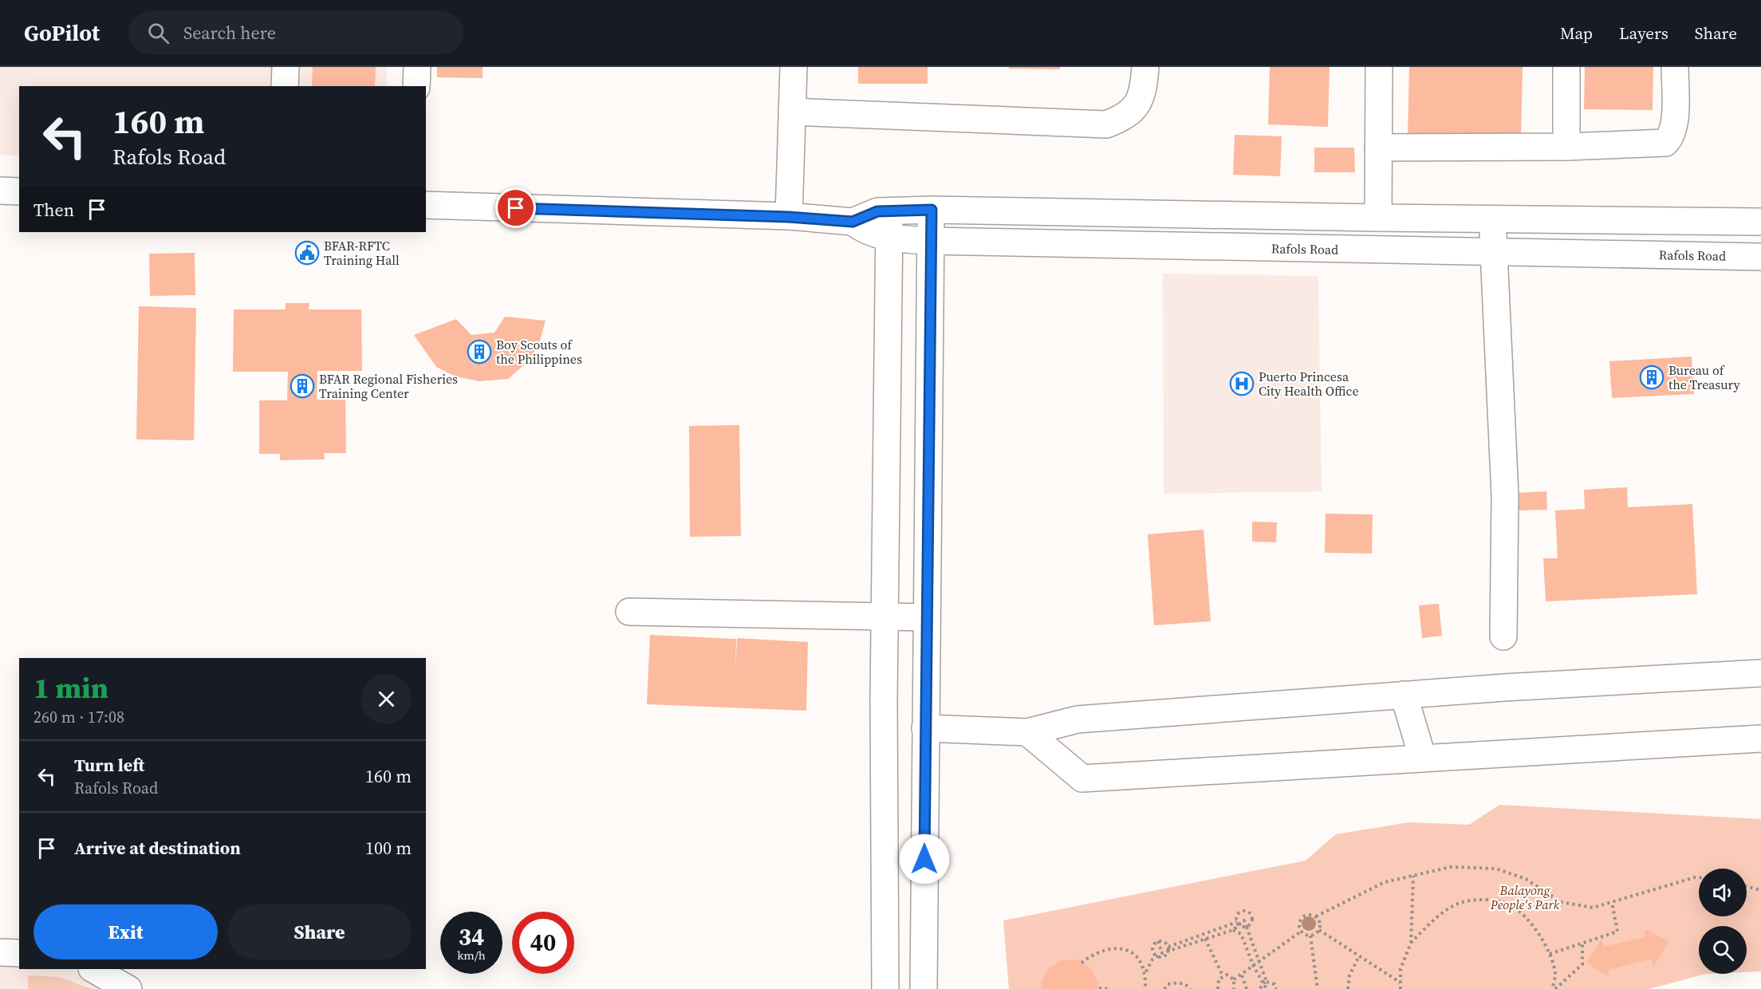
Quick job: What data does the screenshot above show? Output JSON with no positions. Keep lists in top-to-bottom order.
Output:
{
  "streets": {
    "street": ["Rafols Road"]
  },
  "parks": ["Balayong People's Park"],
  "places": {
    "public building": ["BFAR-RFTC Training Hall"],
    "building": ["Boy Scouts of the Philippines", "Bureau of the Treasury", "BFAR Regional Fisheries Training Center"],
    "hospital": ["Puerto Princesa City Health Office"]
  },
  "page": {
    "header": "GoPilot",
    "search": "Search here",
    "nav": ["Map", "Layers", "Share"],
    "turn": ["160 m", "Rafols Road"],
    "then": "Then",
    "heading": ["1 min", "260 m · 17:08"],
    "list": [
      {
        "name": "Turn left",
        "note": "Rafols Road",
        "value": "160 m"
      },
      {
        "name": "Arrive at destination",
        "value": "100 m"
      }
    ],
    "buttons": ["Exit", "Share"],
    "speed": "34 km/h",
    "limit": "40"
  }
}
